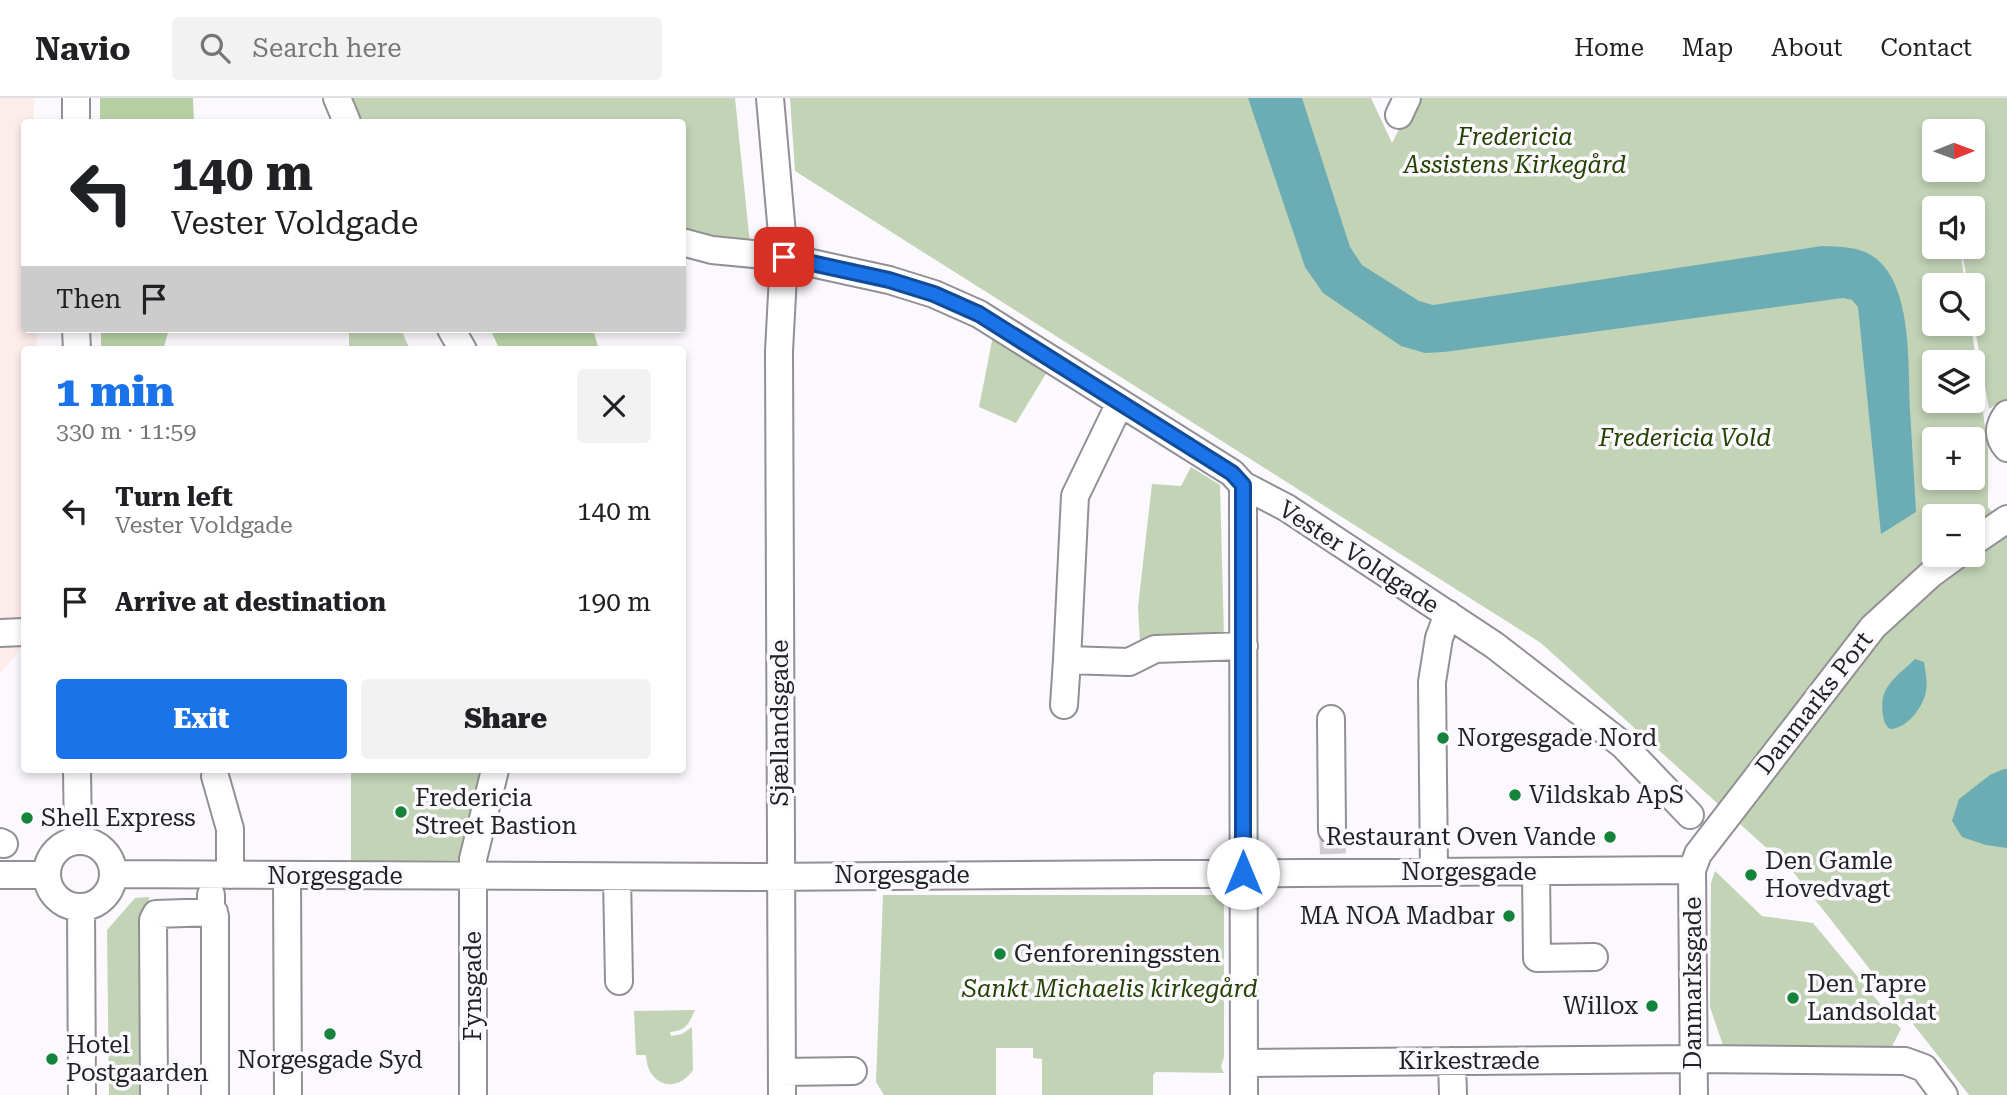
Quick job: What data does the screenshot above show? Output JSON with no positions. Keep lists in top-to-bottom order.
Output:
{
  "streets": {
    "street": [
      "Vester Voldgade",
      "Danmarks Port",
      "Sjællandsgade",
      "Norgesgade",
      "Danmarksgade",
      "Fynsgade",
      "Kirkestræde"
    ]
  },
  "crossings": [
    ["Vester Voldgade", "Sjællandsgade"],
    ["Danmarks Port", "Norgesgade"],
    ["Danmarks Port", "Danmarksgade"],
    ["Sjællandsgade", "Norgesgade"],
    ["Norgesgade", "Danmarksgade"],
    ["Norgesgade", "Fynsgade"],
    ["Danmarksgade", "Kirkestræde"]
  ],
  "parks": ["Fredericia Assistens Kirkegård", "Fredericia Vold", "Sankt Michaelis kirkegård"],
  "places": [
    "Norgesgade Nord",
    "Vildskab ApS",
    "Fredericia Street Bastion",
    "Shell Express",
    "Restaurant Oven Vande",
    "Den Gamle Hovedvagt",
    "MA NOA Madbar",
    "Genforeningssten",
    "Den Tapre Landsoldat",
    "Willox",
    "Norgesgade Syd",
    "Hotel Postgaarden"
  ],
  "north": "right",
  "page": {
    "header": "Navio",
    "search": "Search here",
    "nav": [
      "Home",
      "Map",
      "About",
      "Contact"
    ],
    "map_buttons": ["+", "−"],
    "turn": ["140 m", "Vester Voldgade"],
    "then": "Then",
    "heading": ["1 min", "330 m · 11:59"],
    "list": [
      {
        "name": "Turn left",
        "note": "Vester Voldgade",
        "value": "140 m"
      },
      {
        "name": "Arrive at destination",
        "value": "190 m"
      }
    ],
    "buttons": ["Exit", "Share"]
  }
}
